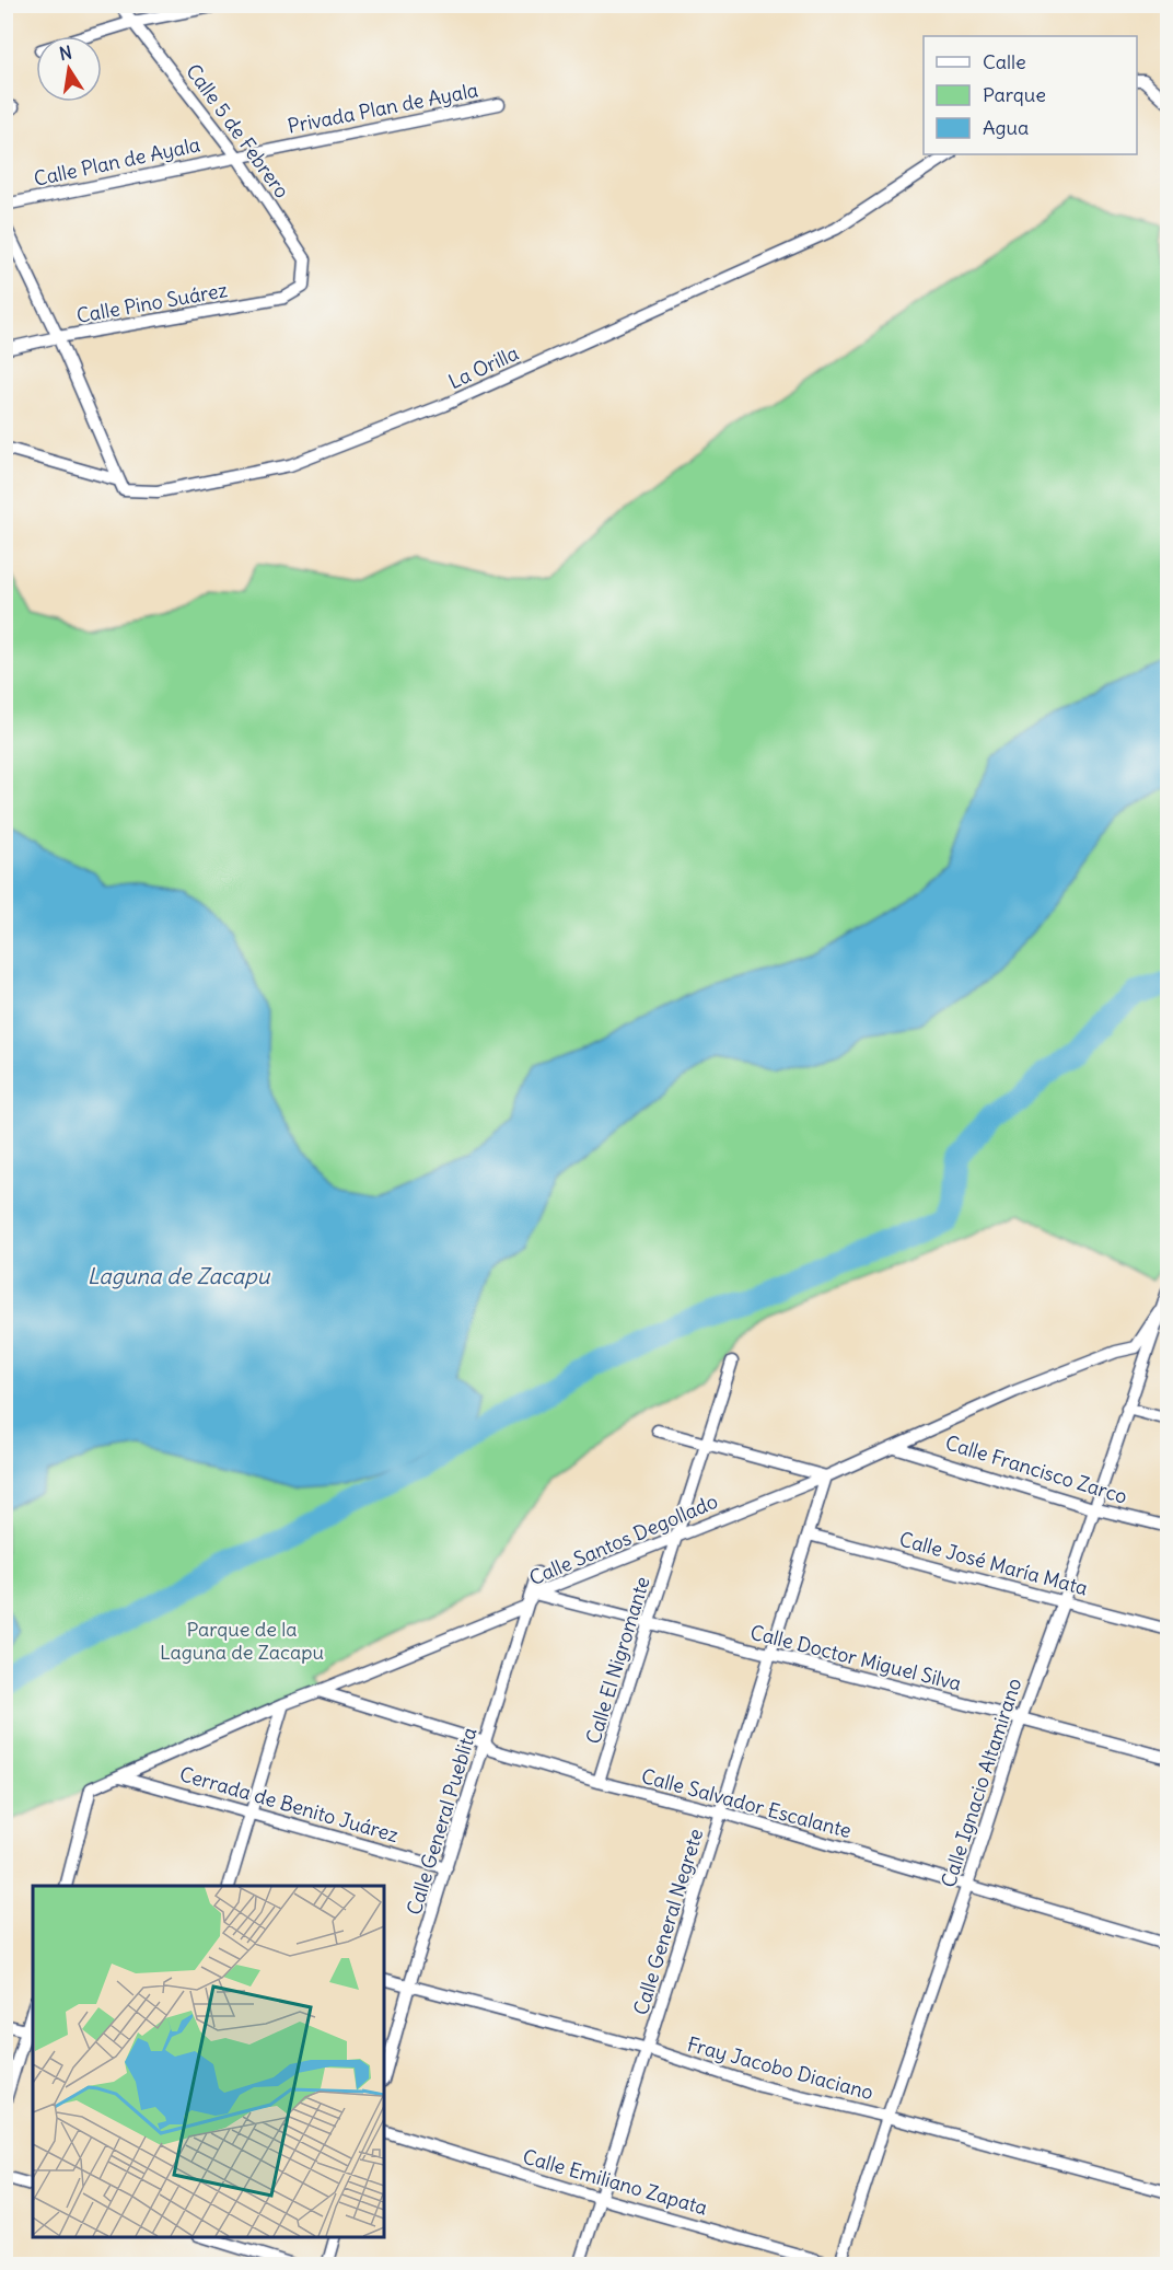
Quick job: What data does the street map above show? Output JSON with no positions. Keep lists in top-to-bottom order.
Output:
{
  "streets": {
    "street": [
      "Privada Plan de Ayala",
      "Calle 5 de Febrero",
      "Calle Plan de Ayala",
      "Calle Pino Suárez",
      "La Orilla",
      "Calle Francisco Zarco",
      "Calle Santos Degollado",
      "Calle José María Mata",
      "Calle Doctor Miguel Silva",
      "Calle El Nigromante",
      "Calle Ignacio Altamirano",
      "Calle Salvador Escalante",
      "Cerrada de Benito Juárez",
      "Calle General Pueblita",
      "Calle General Negrete",
      "Fray Jacobo Diaciano",
      "Calle Emiliano Zapata"
    ]
  },
  "crossings": [
    ["Privada Plan de Ayala", "Calle 5 de Febrero"],
    ["Privada Plan de Ayala", "Calle Plan de Ayala"],
    ["Calle 5 de Febrero", "Calle Plan de Ayala"],
    ["Calle 5 de Febrero", "Calle Pino Suárez"],
    ["Calle Francisco Zarco", "Calle Santos Degollado"],
    ["Calle Francisco Zarco", "Calle Ignacio Altamirano"],
    ["Calle Santos Degollado", "Calle Doctor Miguel Silva"],
    ["Calle Santos Degollado", "Calle El Nigromante"],
    ["Calle Santos Degollado", "Calle Salvador Escalante"],
    ["Calle Santos Degollado", "Cerrada de Benito Juárez"],
    ["Calle Santos Degollado", "Calle General Pueblita"],
    ["Calle Santos Degollado", "Calle General Negrete"],
    ["Calle José María Mata", "Calle Ignacio Altamirano"],
    ["Calle José María Mata", "Calle General Negrete"],
    ["Calle Doctor Miguel Silva", "Calle El Nigromante"],
    ["Calle Doctor Miguel Silva", "Calle Ignacio Altamirano"],
    ["Calle Doctor Miguel Silva", "Calle General Negrete"],
    ["Calle El Nigromante", "Calle Salvador Escalante"],
    ["Calle Ignacio Altamirano", "Calle Salvador Escalante"],
    ["Calle Ignacio Altamirano", "Fray Jacobo Diaciano"],
    ["Calle Ignacio Altamirano", "Calle Emiliano Zapata"],
    ["Calle Salvador Escalante", "Calle General Pueblita"],
    ["Calle Salvador Escalante", "Calle General Negrete"],
    ["Cerrada de Benito Juárez", "Calle General Pueblita"],
    ["Calle General Pueblita", "Fray Jacobo Diaciano"],
    ["Calle General Negrete", "Fray Jacobo Diaciano"],
    ["Calle General Negrete", "Calle Emiliano Zapata"]
  ],
  "water": ["Laguna de Zacapu"],
  "parks": ["Parque de la Laguna de Zacapu"],
  "legend": ["Calle", "Parque", "Agua"],
  "north": "top"
}
